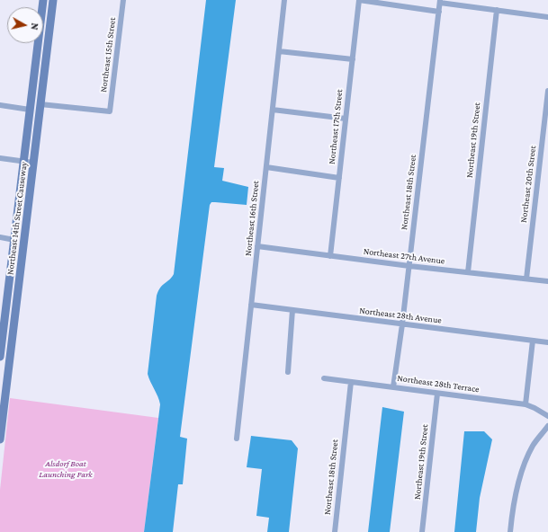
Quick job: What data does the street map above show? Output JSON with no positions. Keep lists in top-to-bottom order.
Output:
{
  "streets": {
    "main road": ["Northeast 14th Street Causeway"],
    "street": [
      "Northeast 15th Street",
      "Northeast 17th Street",
      "Northeast 19th Street",
      "Northeast 20th Street",
      "Northeast 18th Street",
      "Northeast 16th Street",
      "Northeast 27th Avenue",
      "Northeast 28th Avenue",
      "Northeast 28th Terrace"
    ]
  },
  "crossings": [
    ["Northeast 15th Street", "Northeast 14th Street Causeway"],
    ["Northeast 17th Street", "Northeast 27th Avenue"],
    ["Northeast 19th Street", "Northeast 27th Avenue"],
    ["Northeast 19th Street", "Northeast 28th Terrace"],
    ["Northeast 20th Street", "Northeast 27th Avenue"],
    ["Northeast 18th Street", "Northeast 27th Avenue"],
    ["Northeast 18th Street", "Northeast 28th Avenue"],
    ["Northeast 18th Street", "Northeast 28th Terrace"],
    ["Northeast 16th Street", "Northeast 27th Avenue"],
    ["Northeast 16th Street", "Northeast 28th Avenue"]
  ],
  "parks": ["Alsdorf Boat Launching Park"],
  "north": "right"
}
